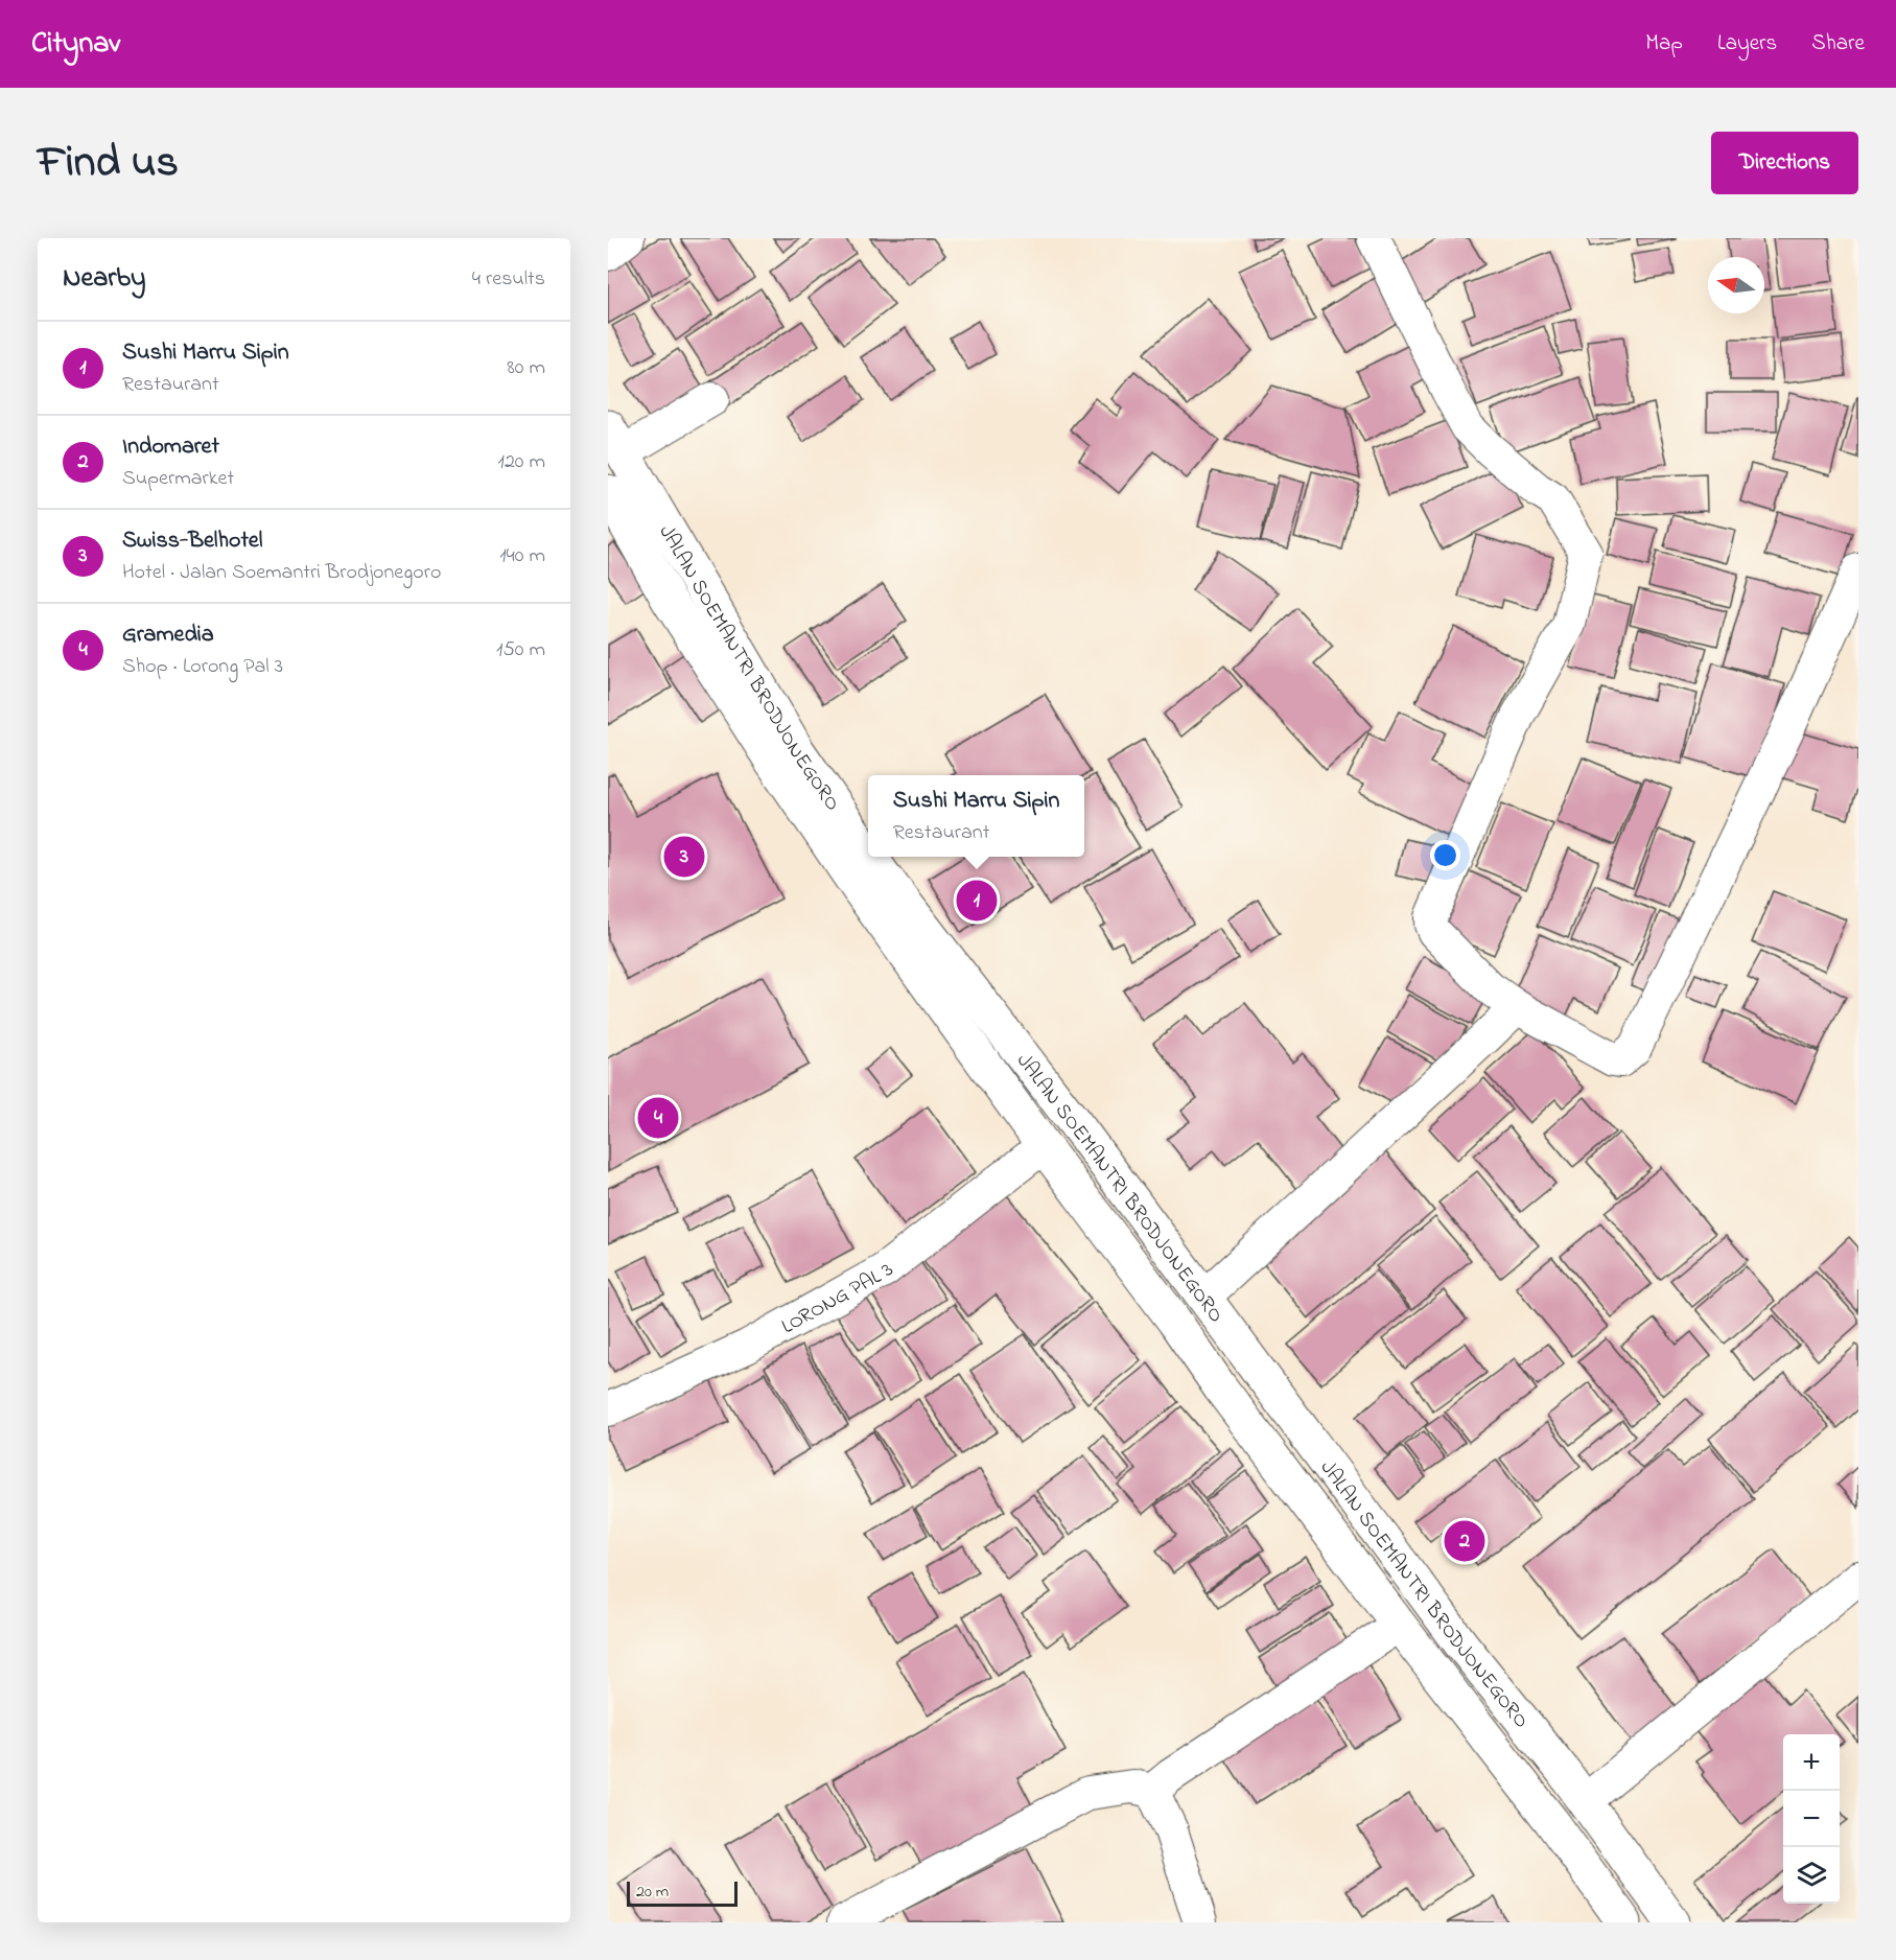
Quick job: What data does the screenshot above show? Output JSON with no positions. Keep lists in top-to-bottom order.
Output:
{
  "streets": {
    "main road": ["JALAN SOEMANTRI BRODJONEGORO"],
    "street": ["LORONG PAL 3"]
  },
  "crossings": [
    ["JALAN SOEMANTRI BRODJONEGORO", "LORONG PAL 3"]
  ],
  "scale_bar": "20 m",
  "north": "left",
  "page": {
    "header": "Citynav",
    "nav": ["Map", "Layers", "Share"],
    "title": "Find us",
    "buttons": "Directions",
    "heading": ["Nearby", "4 results"],
    "list": [
      {
        "mark": "1",
        "name": "Sushi Marru Sipin",
        "note": "Restaurant",
        "value": "80 m"
      },
      {
        "mark": "2",
        "name": "Indomaret",
        "note": "Supermarket",
        "value": "120 m"
      },
      {
        "mark": "3",
        "name": "Swiss-Belhotel",
        "note": "Hotel · Jalan Soemantri Brodjonegoro",
        "value": "140 m"
      },
      {
        "mark": "4",
        "name": "Gramedia",
        "note": "Shop · Lorong Pal 3",
        "value": "150 m"
      }
    ],
    "popup": ["Sushi Marru Sipin", "Restaurant"],
    "pins": [
      "3",
      "1",
      "4",
      "2"
    ],
    "map_buttons": ["+", "−"],
    "scale": "20 m"
  }
}
